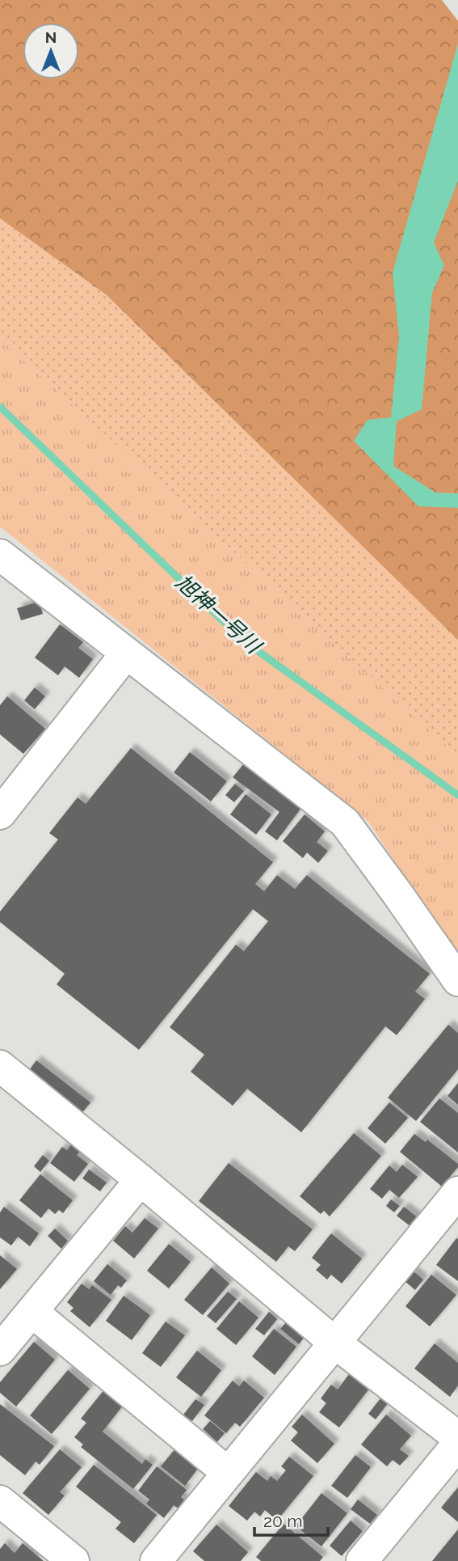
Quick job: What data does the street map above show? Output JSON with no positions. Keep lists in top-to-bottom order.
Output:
{
  "water": ["旭神一号川"],
  "scale_bar": "20 m",
  "north": "top"
}
